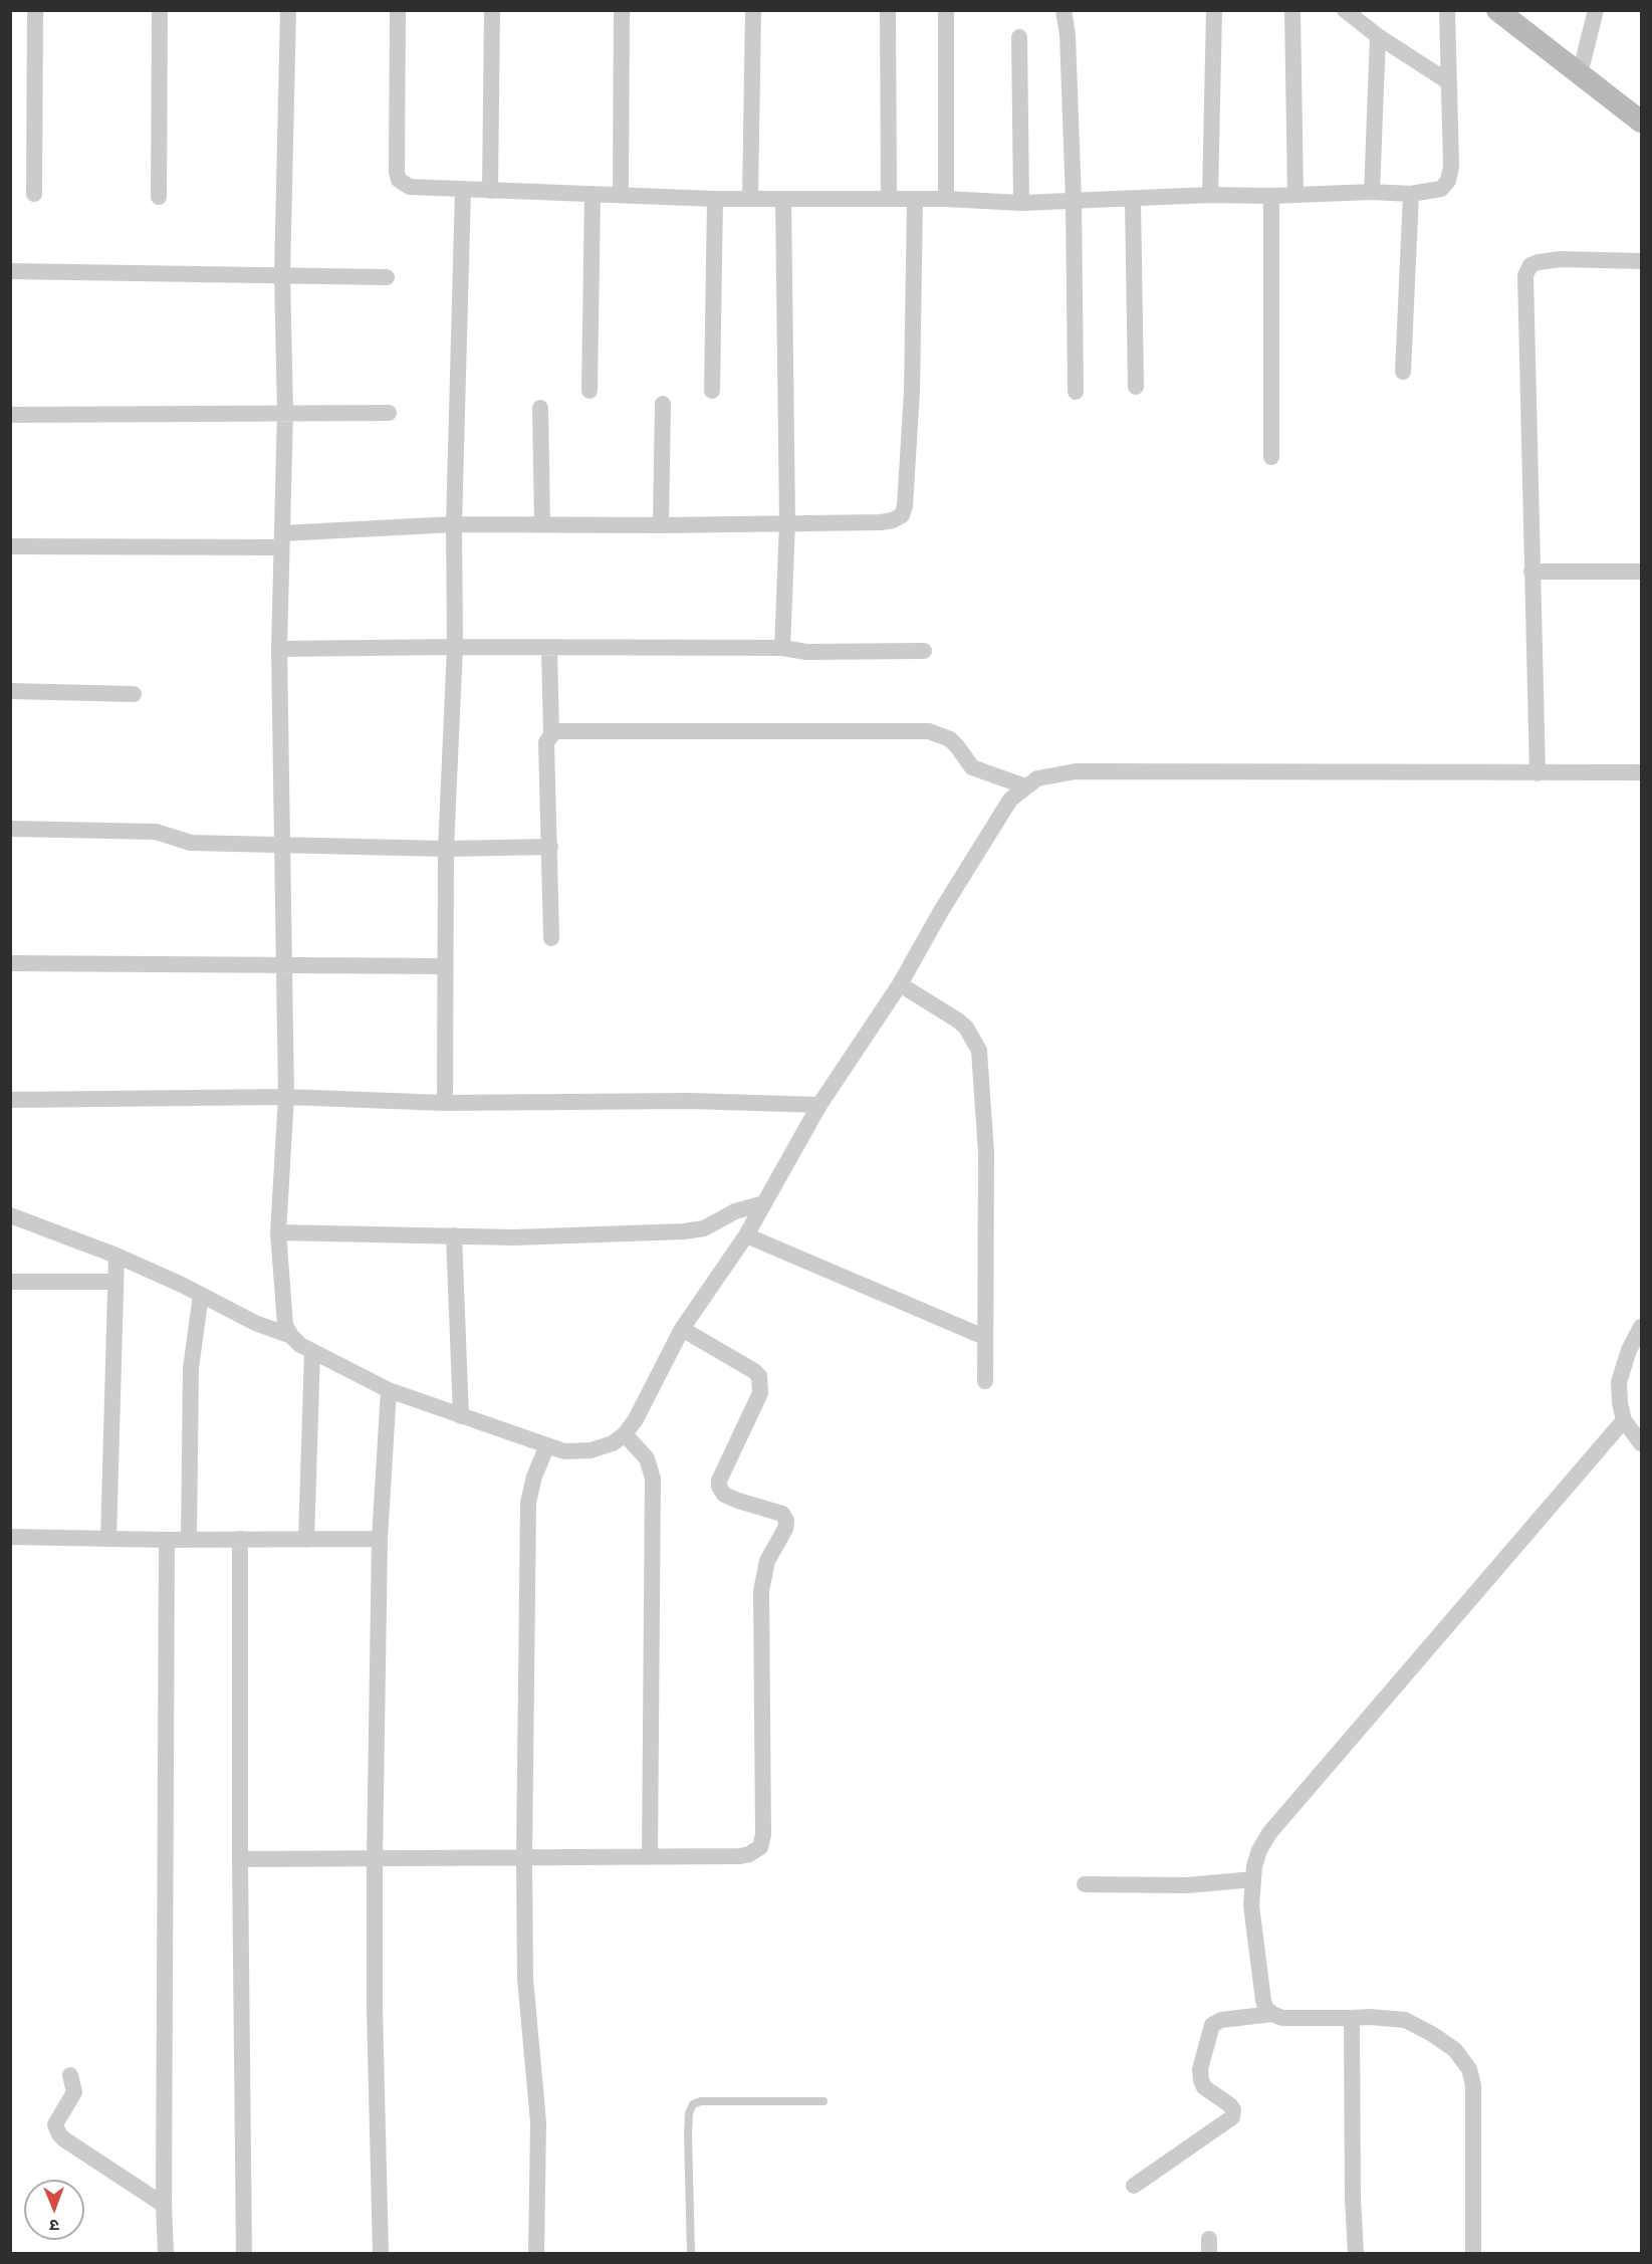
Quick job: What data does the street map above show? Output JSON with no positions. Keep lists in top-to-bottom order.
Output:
{
  "north": "bottom"
}
